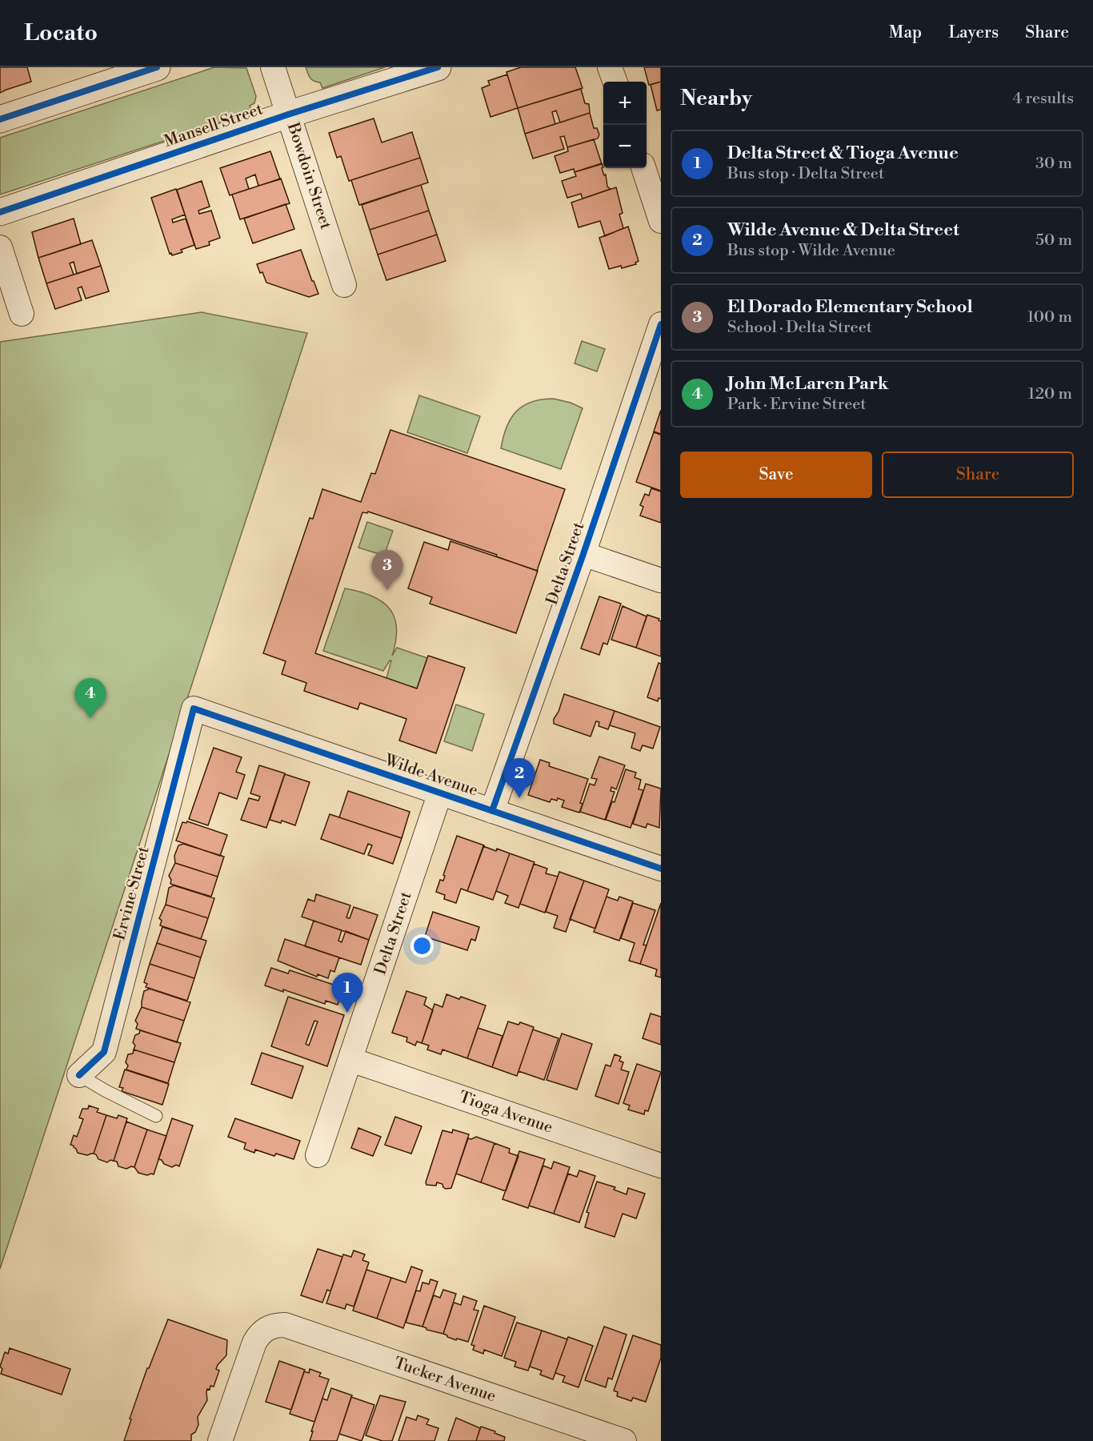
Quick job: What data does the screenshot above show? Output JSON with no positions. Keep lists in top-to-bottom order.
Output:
{
  "streets": {
    "street": [
      "Mansell Street",
      "Bowdoin Street",
      "Delta Street",
      "Wilde Avenue",
      "Ervine Street",
      "Tioga Avenue",
      "Tucker Avenue"
    ]
  },
  "crossings": [
    ["Mansell Street", "Bowdoin Street"],
    ["Delta Street", "Wilde Avenue"],
    ["Delta Street", "Tioga Avenue"],
    ["Wilde Avenue", "Ervine Street"]
  ],
  "page": {
    "header": "Locato",
    "nav": ["Map", "Layers", "Share"],
    "heading": ["Nearby", "4 results"],
    "map_buttons": ["+", "−"],
    "list": [
      {
        "mark": "1",
        "name": "Delta Street & Tioga Avenue",
        "note": "Bus stop · Delta Street",
        "value": "30 m"
      },
      {
        "mark": "2",
        "name": "Wilde Avenue & Delta Street",
        "note": "Bus stop · Wilde Avenue",
        "value": "50 m"
      },
      {
        "mark": "3",
        "name": "El Dorado Elementary School",
        "note": "School · Delta Street",
        "value": "100 m"
      },
      {
        "mark": "4",
        "name": "John McLaren Park",
        "note": "Park · Ervine Street",
        "value": "120 m"
      }
    ],
    "buttons": ["Save", "Share"],
    "pins": [
      "3",
      "4",
      "2",
      "1"
    ]
  }
}
